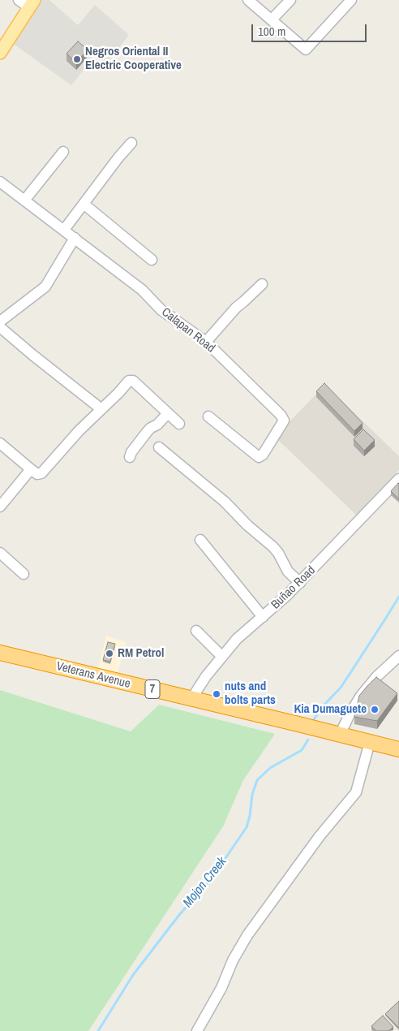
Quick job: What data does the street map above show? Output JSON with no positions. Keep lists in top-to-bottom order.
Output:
{
  "streets": {
    "highway": ["Veterans Avenue", "7"],
    "street": ["Calapan Road", "Buñao Road"]
  },
  "crossings": [
    ["Buñao Road", "Veterans Avenue"],
    ["Veterans Avenue", "7"]
  ],
  "water": ["Mojon Creek"],
  "places": [
    "Negros Oriental II Electric Cooperative",
    "RM Petrol",
    "nuts and bolts parts",
    "Kia Dumaguete"
  ],
  "scale_bar": "100 m"
}
